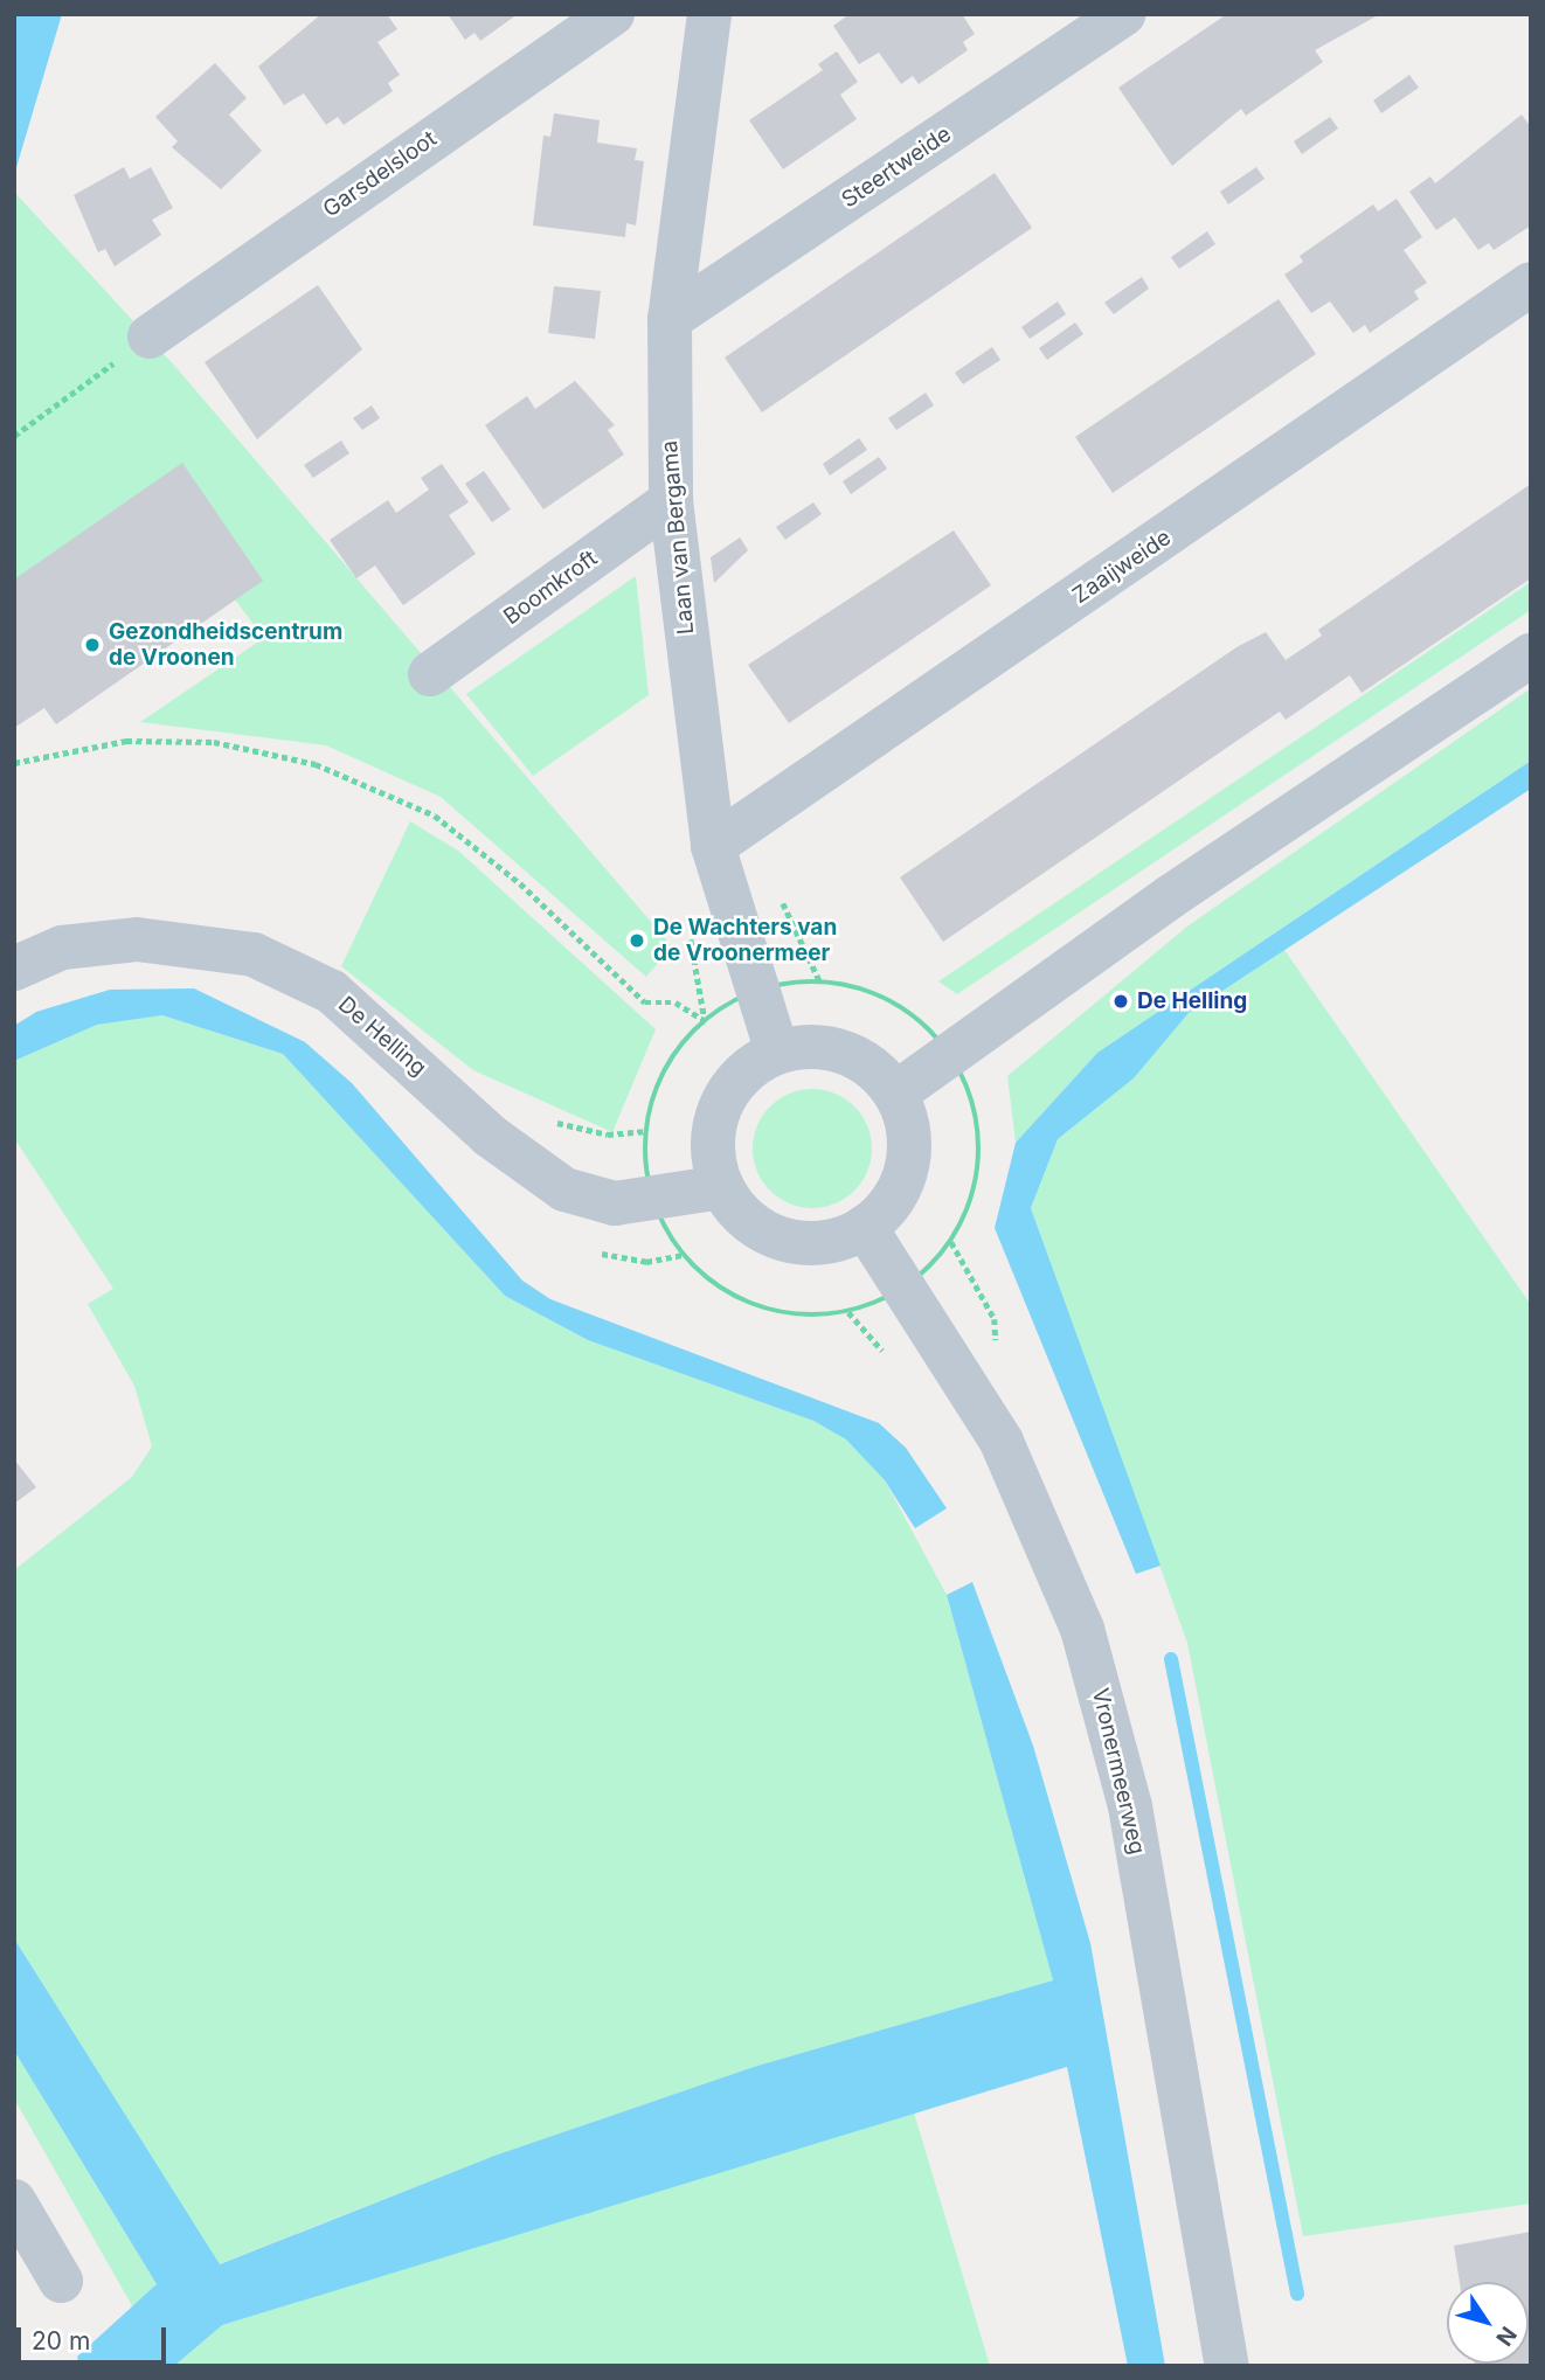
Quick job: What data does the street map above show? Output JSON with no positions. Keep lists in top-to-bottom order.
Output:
{
  "streets": {
    "street": [
      "Steertweide",
      "Garsdelsloot",
      "Laan van Bergama",
      "Zaaijweide",
      "Boomkroft",
      "De Helling",
      "Vronermeerweg"
    ]
  },
  "crossings": [
    ["Steertweide", "Laan van Bergama"],
    ["Laan van Bergama", "Zaaijweide"],
    ["Laan van Bergama", "Boomkroft"],
    ["Laan van Bergama", "De Helling"],
    ["Laan van Bergama", "Vronermeerweg"],
    ["De Helling", "Vronermeerweg"]
  ],
  "places": ["Gezondheidscentrum de Vroonen", "De Wachters van de Vroonermeer", "De Helling"],
  "scale_bar": "20 m",
  "north": "bottom right"
}
